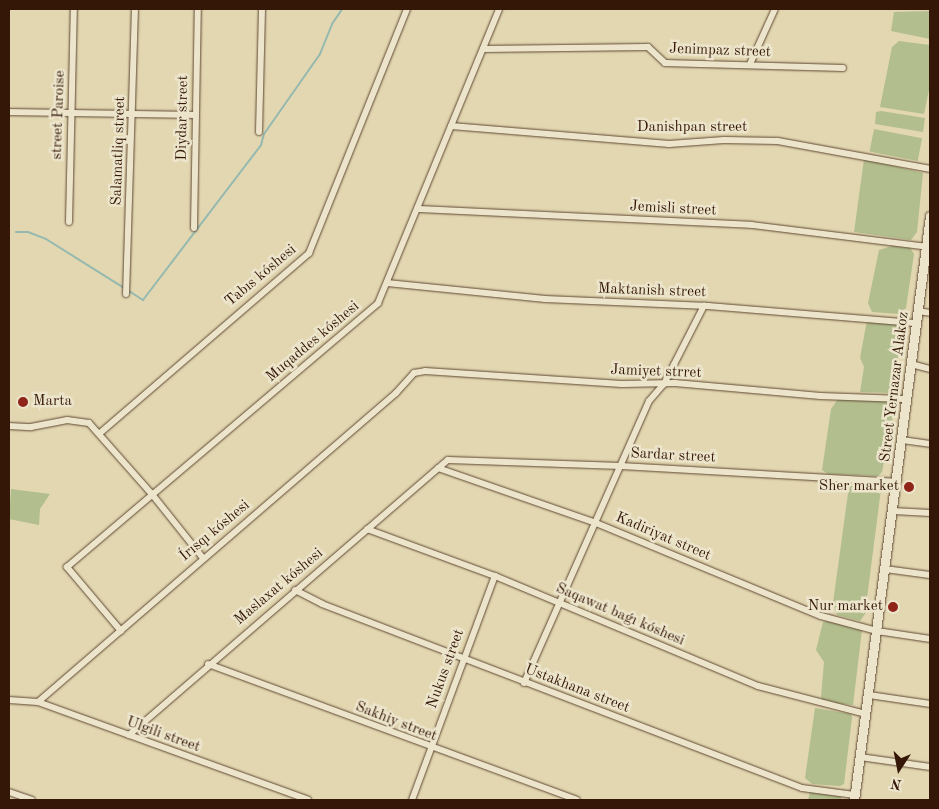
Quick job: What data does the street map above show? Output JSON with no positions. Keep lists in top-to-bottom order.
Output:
{
  "streets": {
    "main road": ["Street Yernazar Alakoz"],
    "street": [
      "Jenimpaz street",
      "street Paroise",
      "Diydar street",
      "Danishpan street",
      "Salamatliq street",
      "Jemisli street",
      "Tabıs kóshesi",
      "Maktanish street",
      "Muqaddes kóshesi",
      "Jamiyet strret",
      "Sardar street",
      "Írısqı kóshesi",
      "Kadiriyat street",
      "Maslaxat kóshesi",
      "Saqawat baǵı kóshesi",
      "Nukus street",
      "Ustakhana street",
      "Sakhiy street",
      "Ulgili street"
    ]
  },
  "crossings": [
    ["Jenimpaz street", "Muqaddes kóshesi"],
    ["Danishpan street", "Muqaddes kóshesi"],
    ["Jemisli street", "Muqaddes kóshesi"],
    ["Jemisli street", "Street Yernazar Alakoz"],
    ["Maktanish street", "Muqaddes kóshesi"],
    ["Maktanish street", "Street Yernazar Alakoz"],
    ["Muqaddes kóshesi", "Írısqı kóshesi"],
    ["Jamiyet strret", "Street Yernazar Alakoz"],
    ["Jamiyet strret", "Írısqı kóshesi"],
    ["Street Yernazar Alakoz", "Sardar street"],
    ["Street Yernazar Alakoz", "Kadiriyat street"],
    ["Street Yernazar Alakoz", "Saqawat baǵı kóshesi"],
    ["Street Yernazar Alakoz", "Ustakhana street"],
    ["Sardar street", "Maslaxat kóshesi"],
    ["Írısqı kóshesi", "Ulgili street"],
    ["Kadiriyat street", "Maslaxat kóshesi"],
    ["Maslaxat kóshesi", "Saqawat baǵı kóshesi"],
    ["Maslaxat kóshesi", "Ustakhana street"],
    ["Maslaxat kóshesi", "Sakhiy street"],
    ["Maslaxat kóshesi", "Ulgili street"],
    ["Saqawat baǵı kóshesi", "Nukus street"],
    ["Nukus street", "Ustakhana street"],
    ["Nukus street", "Sakhiy street"]
  ],
  "places": ["Marta", "Sher market", "Nur market"],
  "north": "bottom"
}
